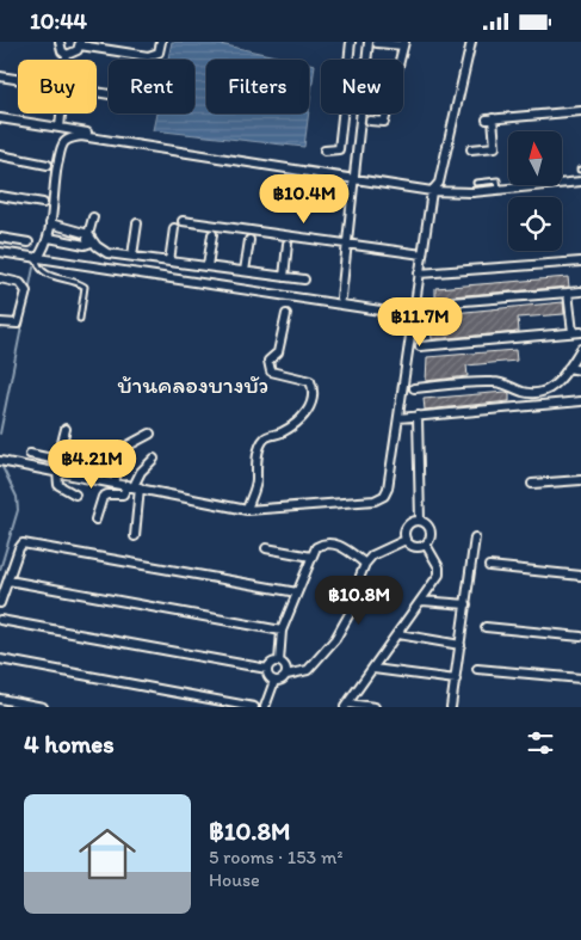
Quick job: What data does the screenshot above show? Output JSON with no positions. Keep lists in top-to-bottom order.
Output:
{
  "districts": ["บ้านคลองบางบัว"],
  "north": "top",
  "page": {
    "status": "10:44",
    "chip": [
      "Buy",
      "Rent",
      "Filters",
      "New"
    ],
    "price": [
      "฿10.4M",
      "฿11.7M",
      "฿4.21M",
      "฿10.8M"
    ],
    "heading": "4 homes",
    "list": [
      {
        "name": "฿10.8M",
        "note": "5 rooms · 153 m² · House"
      }
    ]
  }
}
